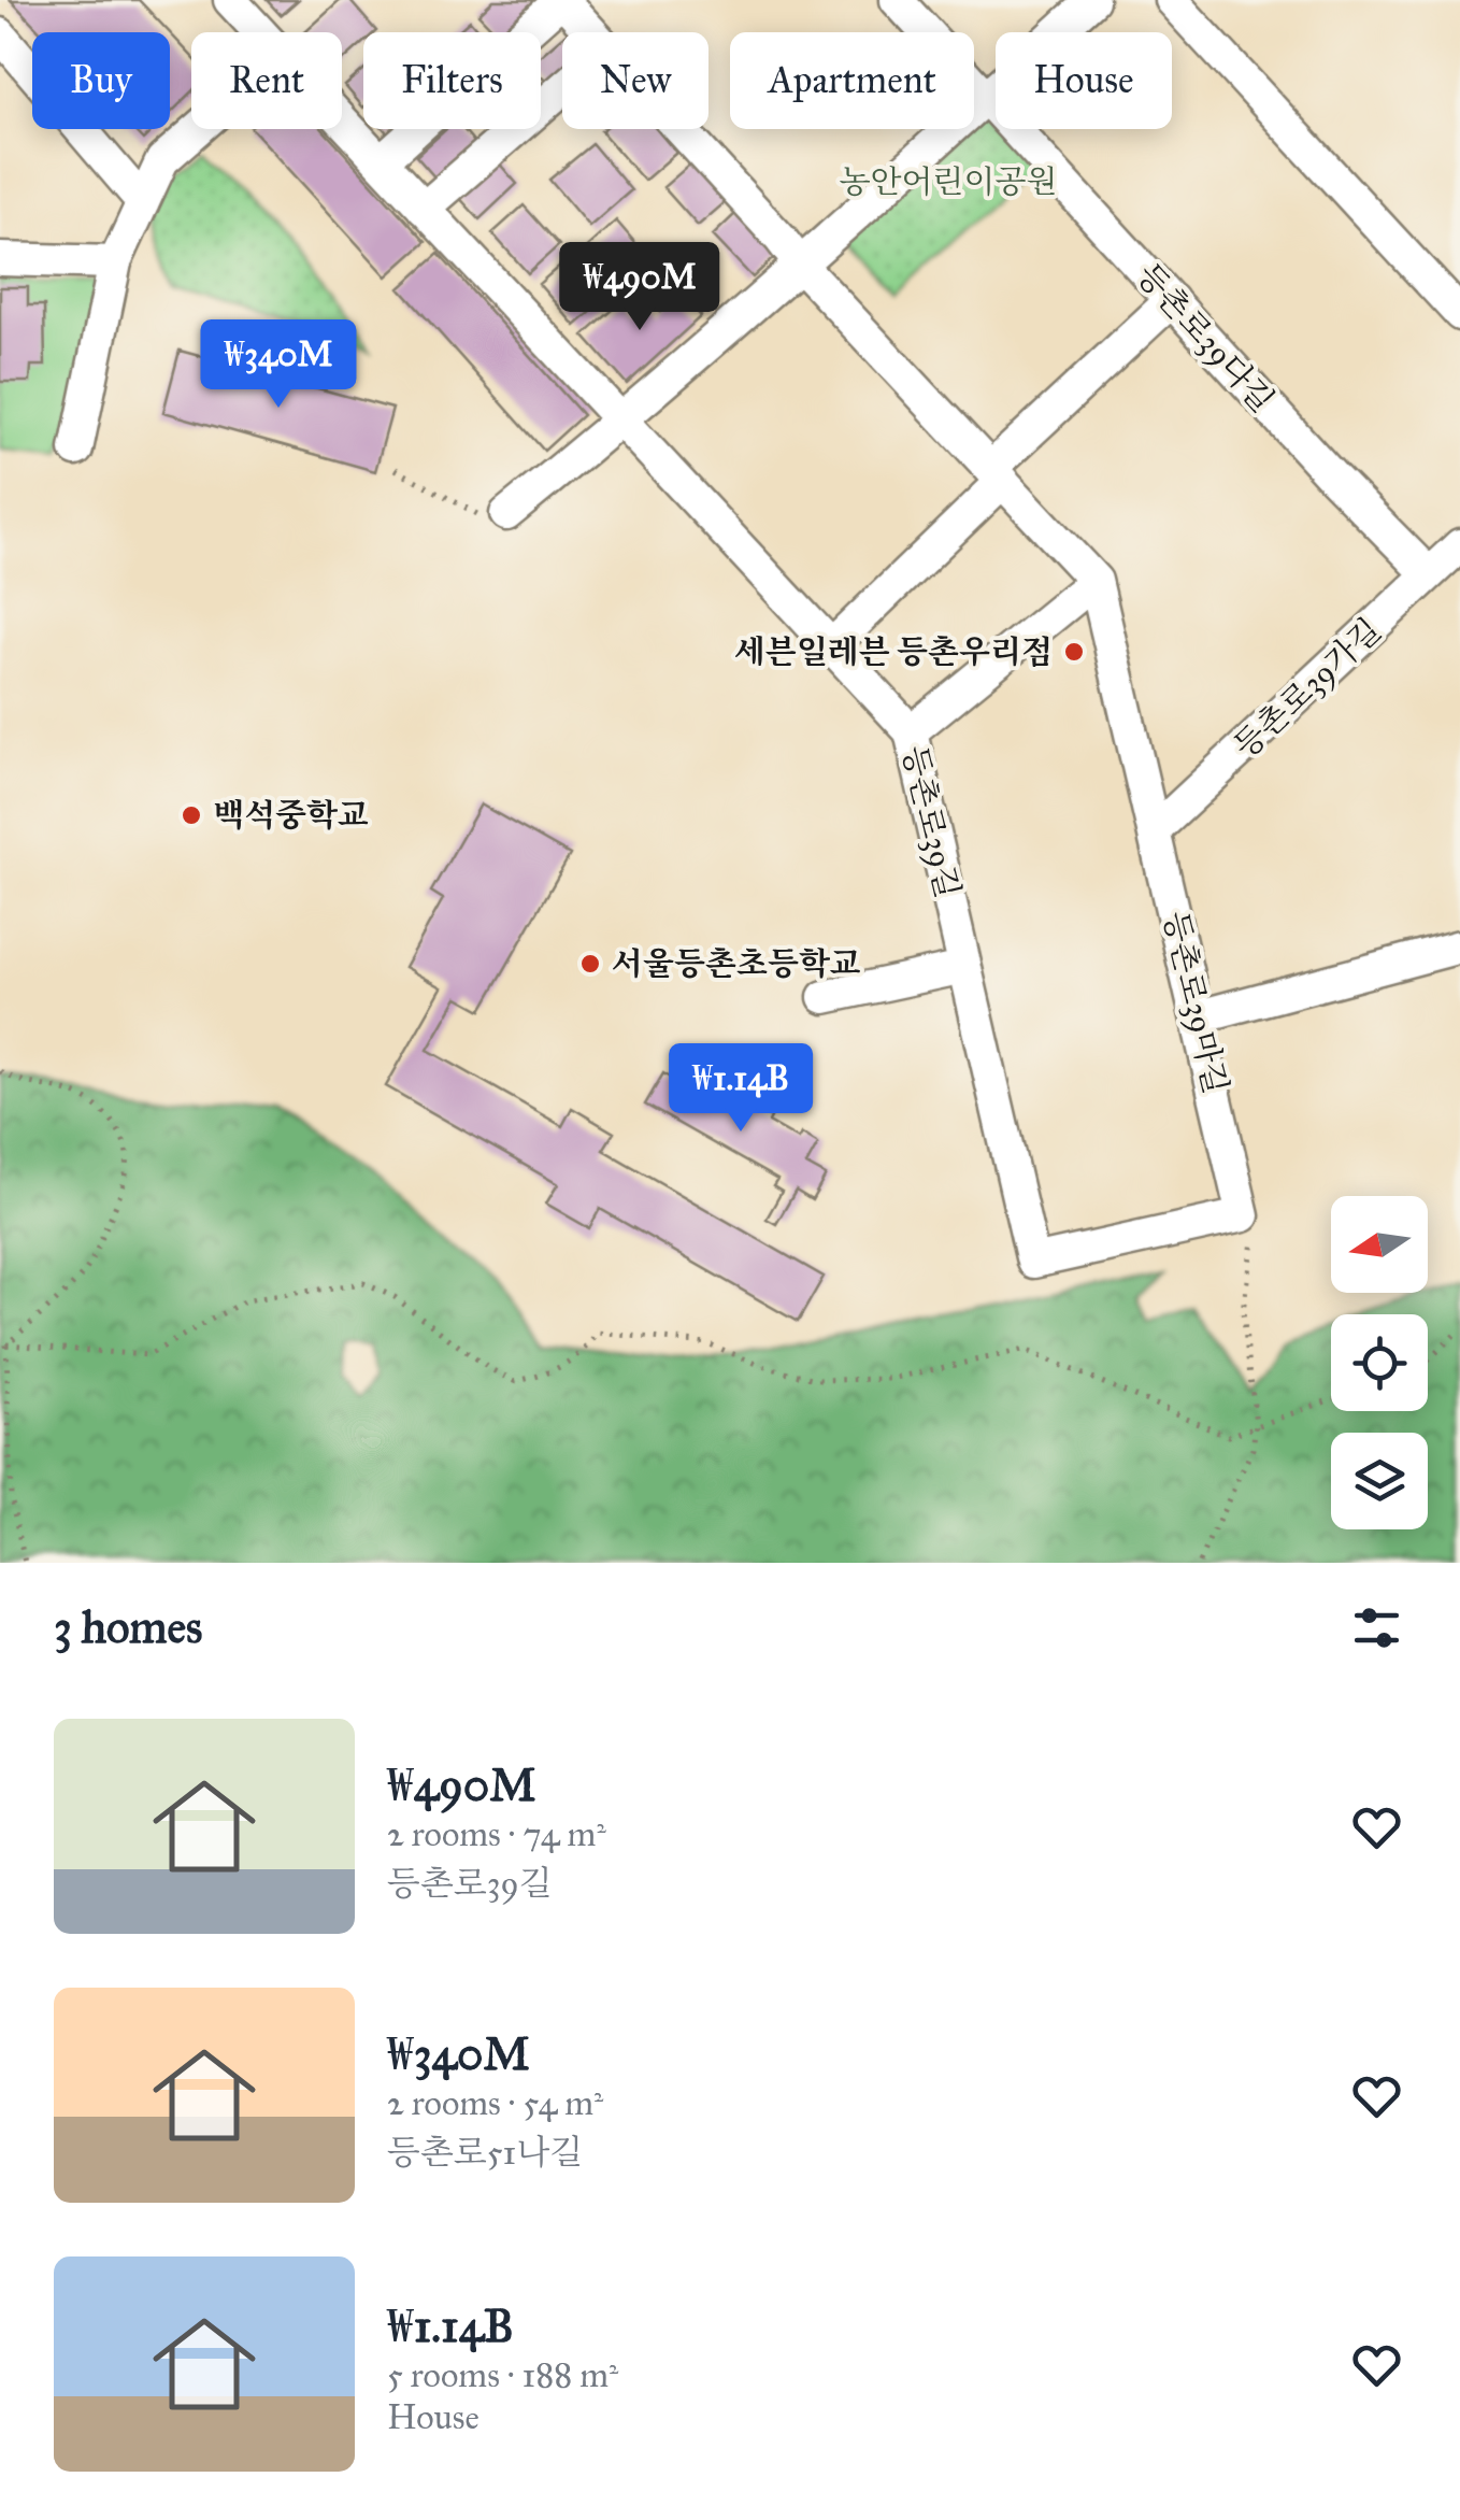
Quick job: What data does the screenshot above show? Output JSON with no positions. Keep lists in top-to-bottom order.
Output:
{
  "streets": {
    "street": [
      "등촌로39다길",
      "등촌로39가길",
      "등촌로39길",
      "등촌로39마길"
    ]
  },
  "crossings": [
    ["등촌로39다길", "등촌로39가길"],
    ["등촌로39가길", "등촌로39마길"],
    ["등촌로39길", "등촌로39마길"]
  ],
  "parks": ["농안어린이공원"],
  "places": ["세븐일레븐 등촌우리점", "백석중학교", "서울등촌초등학교"],
  "north": "left",
  "page": {
    "chip": [
      "Buy",
      "Rent",
      "Filters",
      "New",
      "Apartment",
      "House"
    ],
    "price": ["₩490M", "₩340M", "₩1.14B"],
    "heading": "3 homes",
    "list": [
      {
        "name": "₩490M",
        "note": "2 rooms · 74 m² · 등촌로39길"
      },
      {
        "name": "₩340M",
        "note": "2 rooms · 54 m² · 등촌로51나길"
      },
      {
        "name": "₩1.14B",
        "note": "5 rooms · 188 m² · House"
      }
    ]
  }
}
